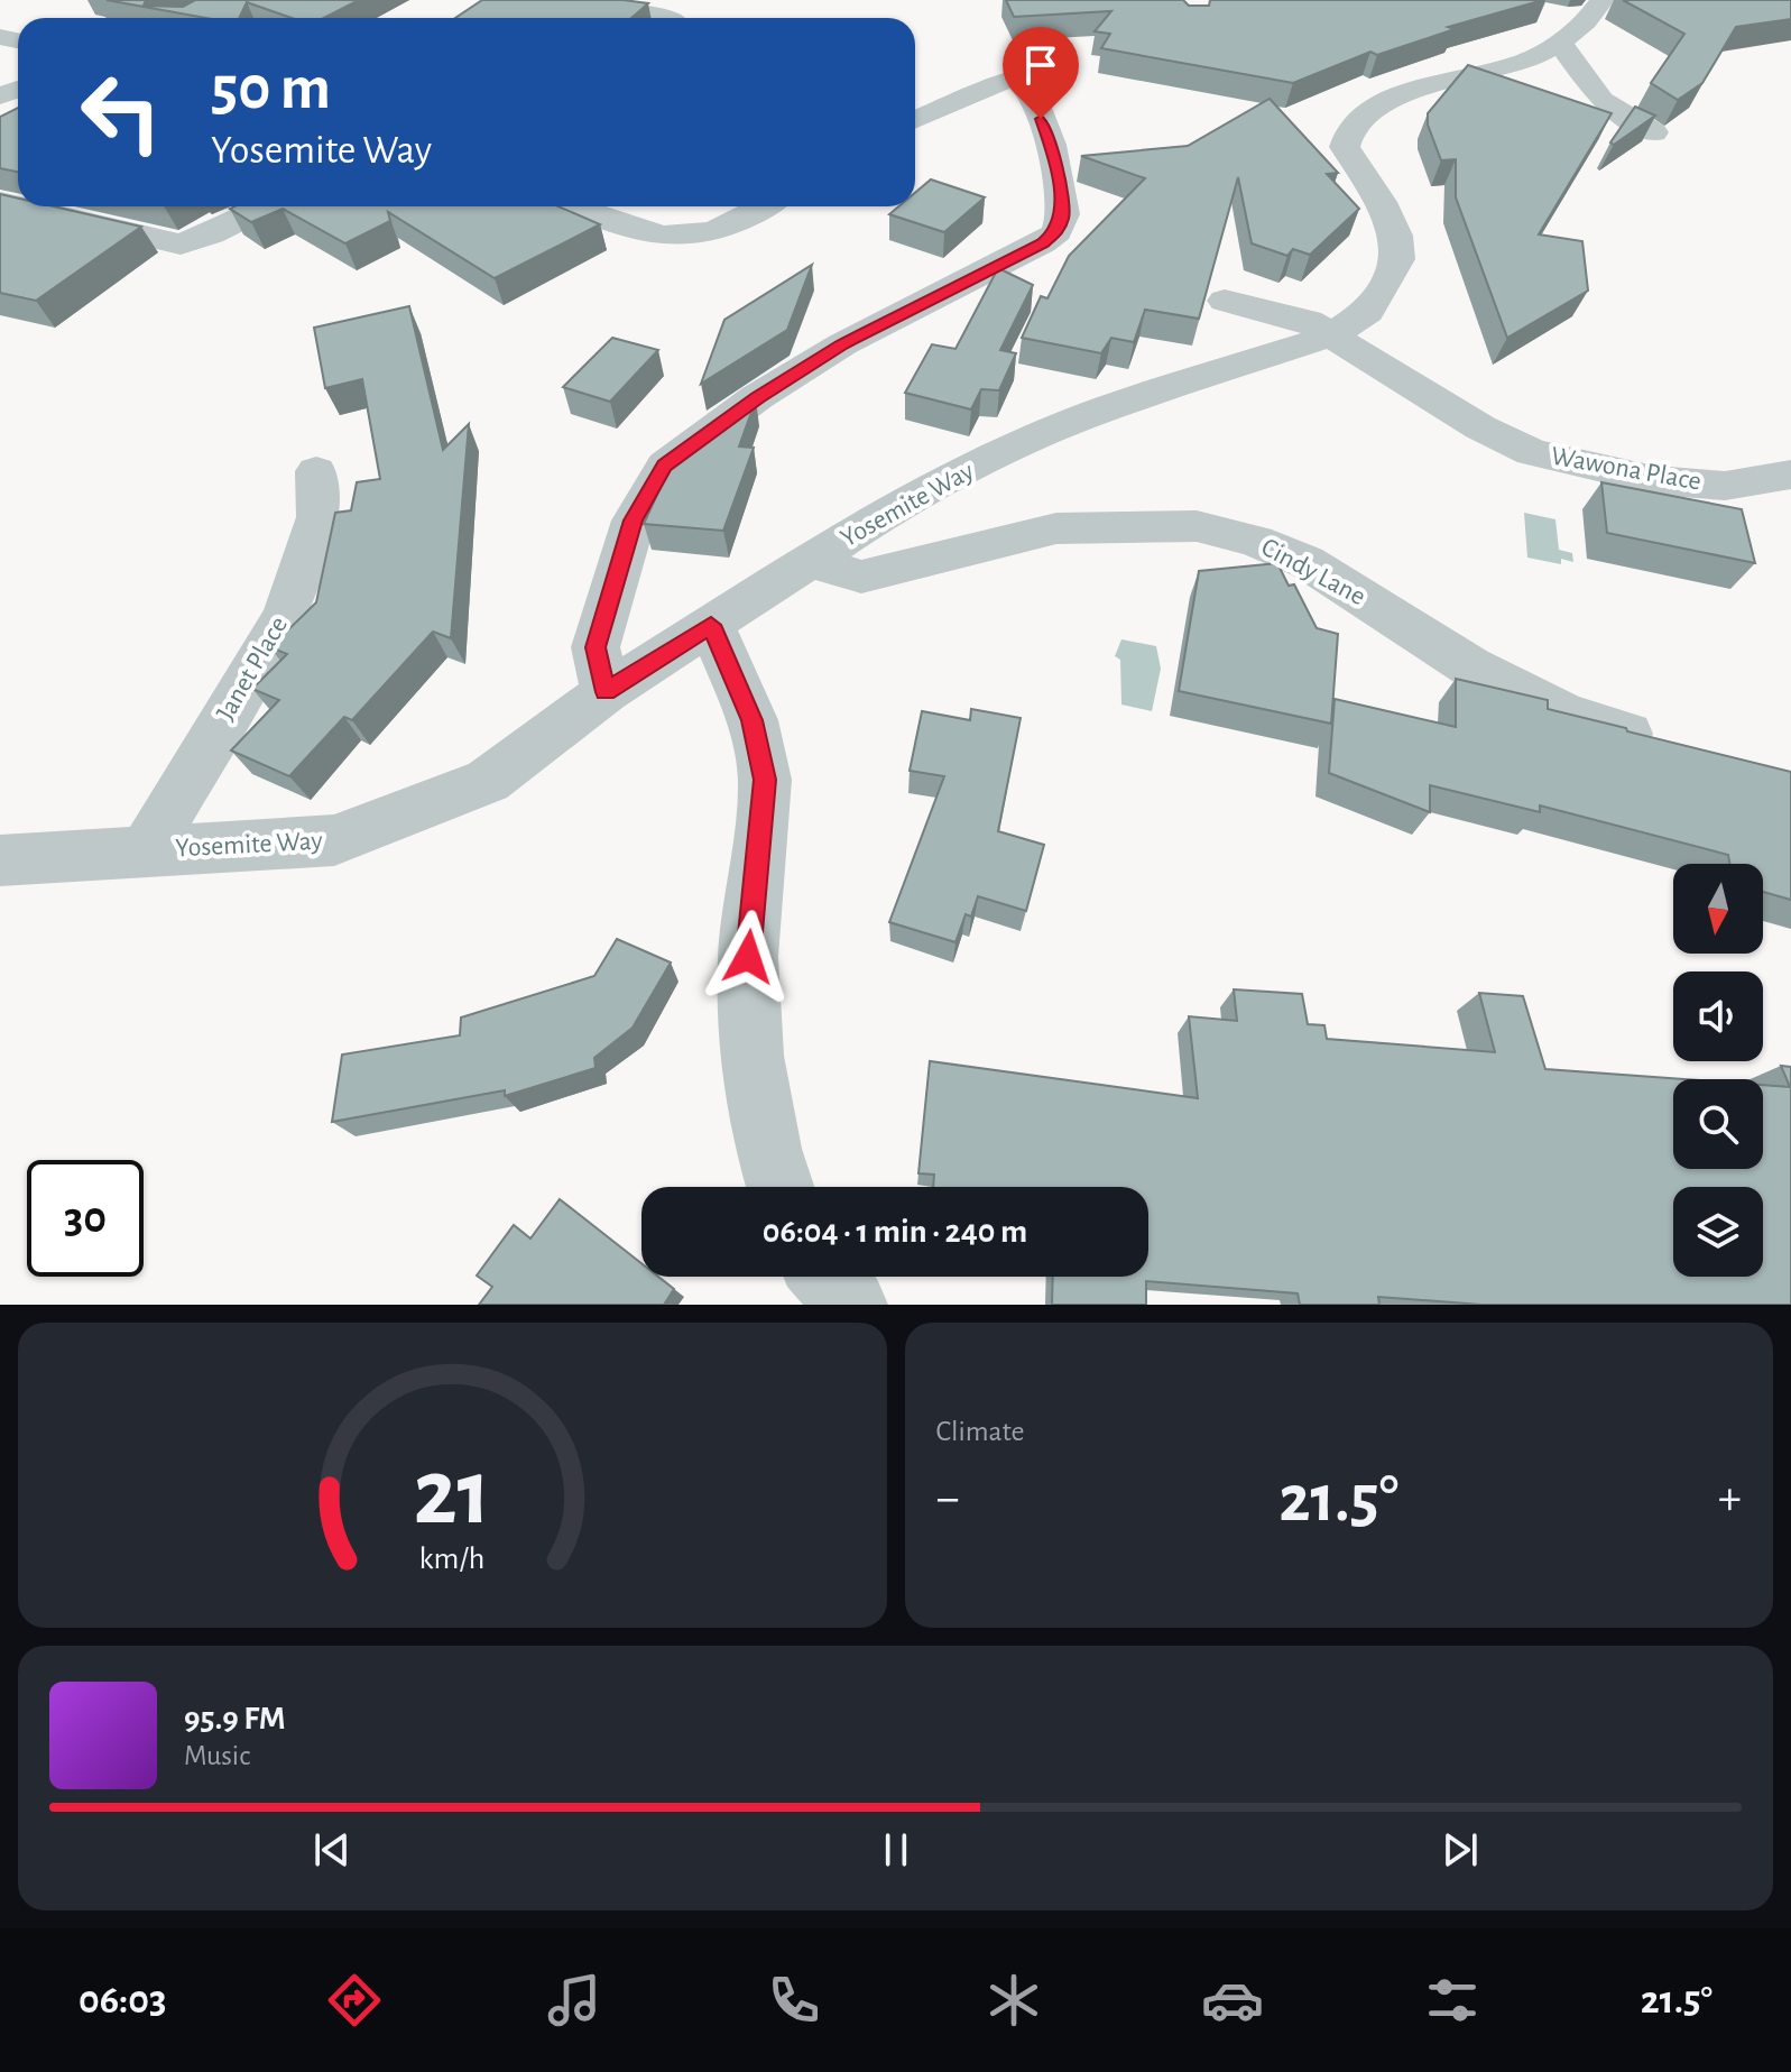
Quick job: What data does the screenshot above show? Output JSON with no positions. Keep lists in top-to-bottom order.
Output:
{
  "streets": {
    "street": [
      "Wawona Place",
      "Yosemite Way",
      "Cindy Lane",
      "Janet Place"
    ]
  },
  "crossings": [
    ["Wawona Place", "Yosemite Way"],
    ["Yosemite Way", "Cindy Lane"],
    ["Yosemite Way", "Janet Place"]
  ],
  "north": "bottom",
  "page": {
    "turn": ["50 m", "Yosemite Way"],
    "limit": "30",
    "trip": "06:04 · 1 min · 240 m",
    "tile": "Climate",
    "heat": ["−", "21.5°", "+"],
    "song": ["95.9 FM", "Music"],
    "tabs": ["06:03", "21.5°"],
    "gauge": ["21", "km/h"]
  }
}
